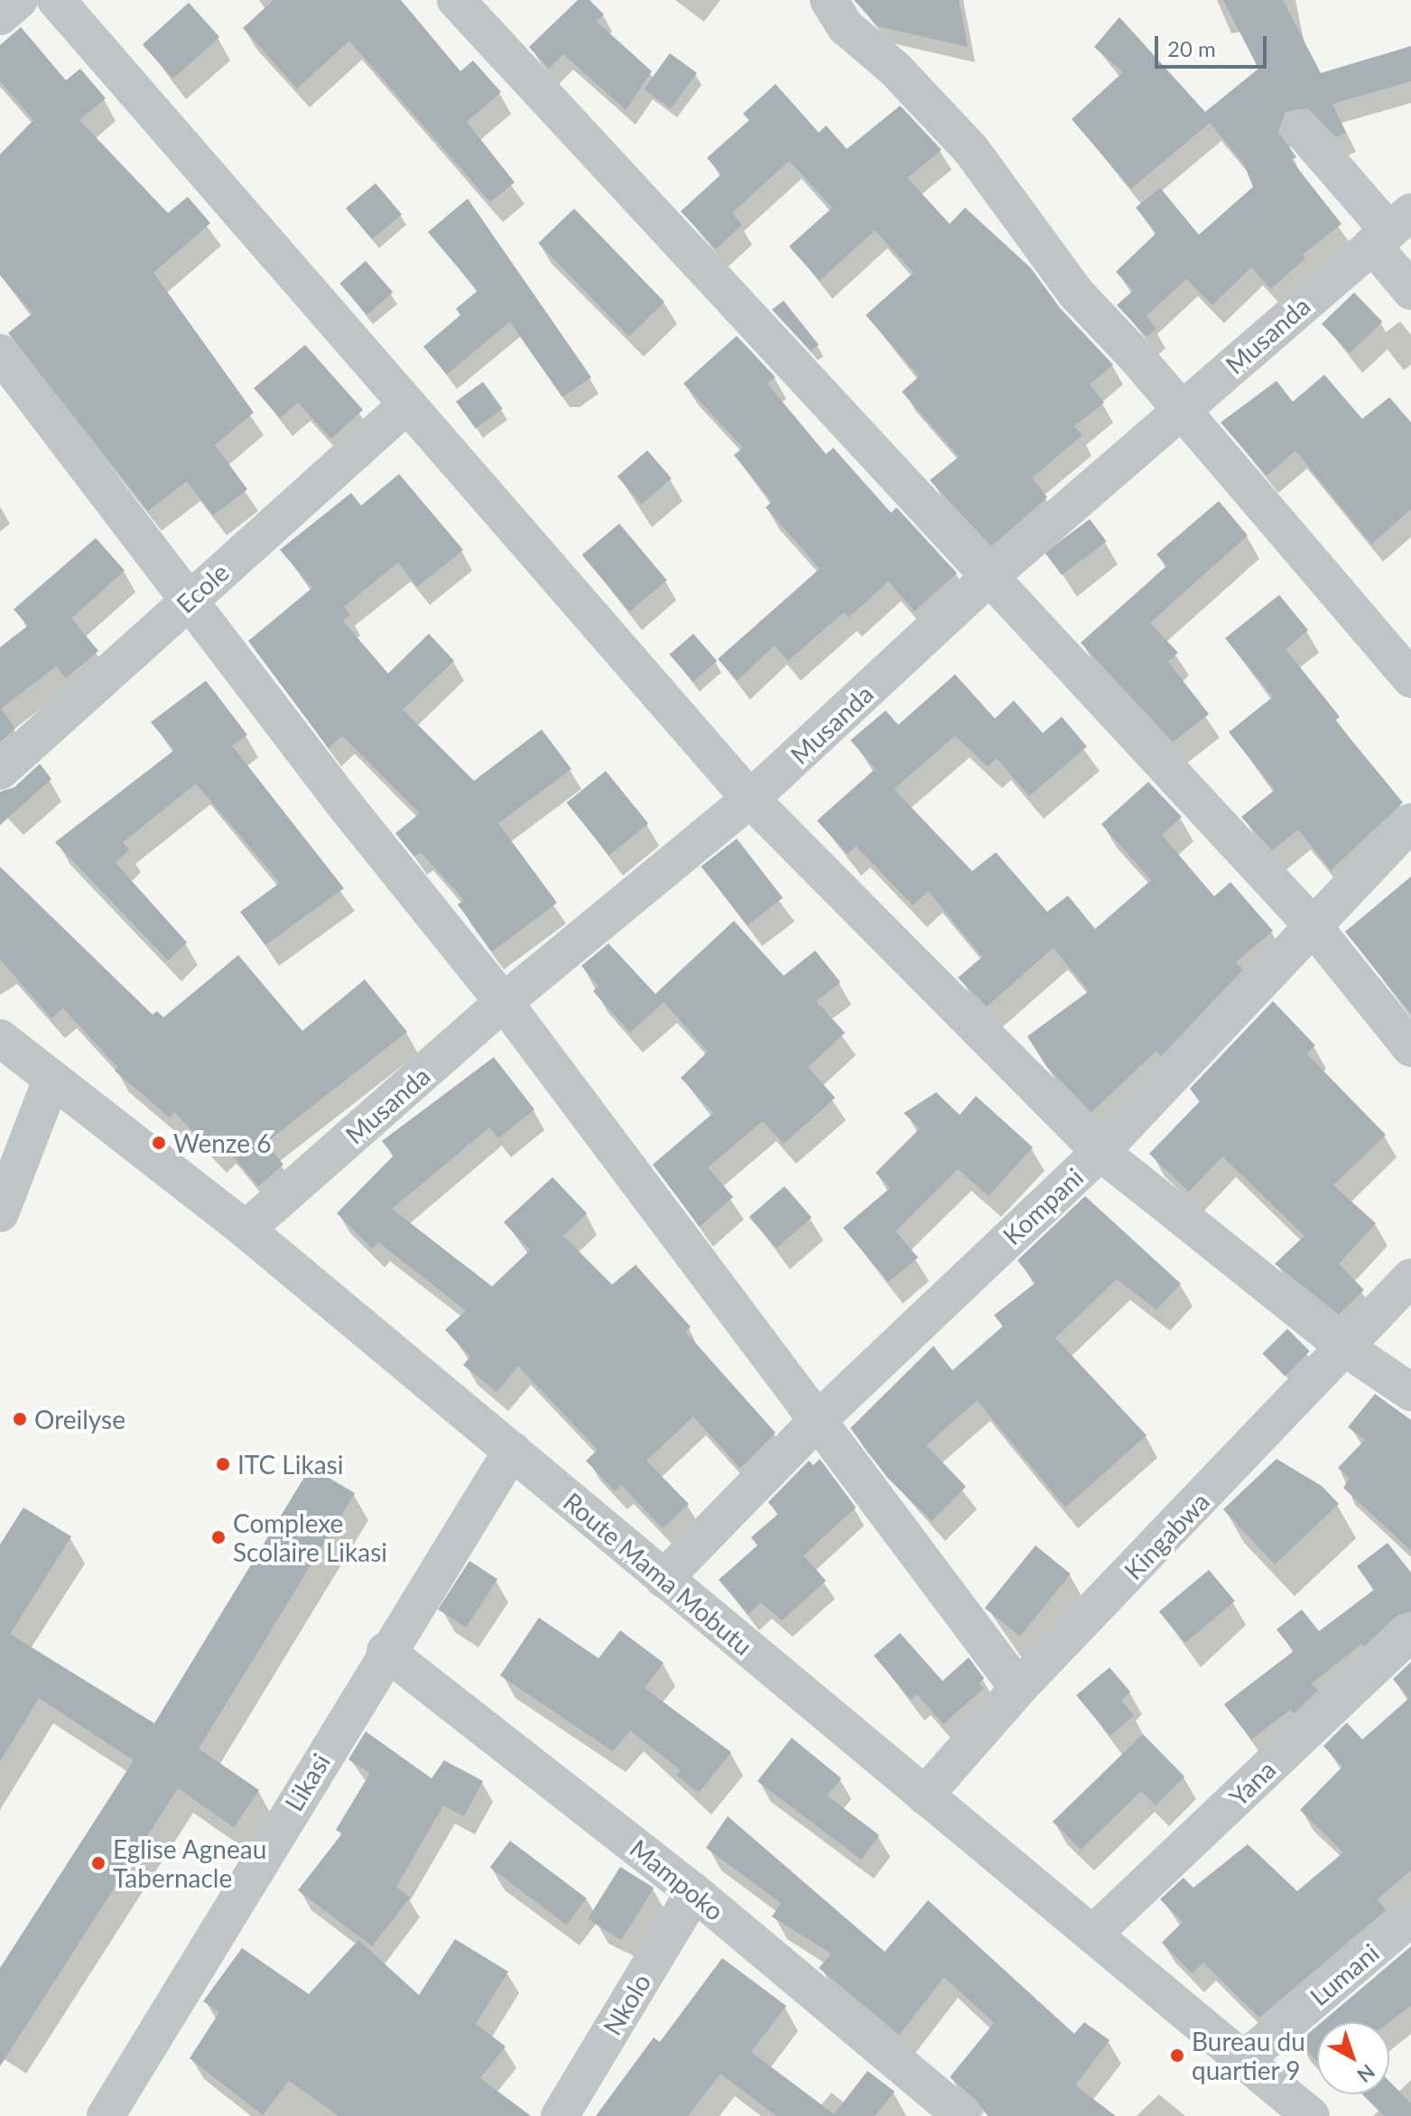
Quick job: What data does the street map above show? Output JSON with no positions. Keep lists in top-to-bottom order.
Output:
{
  "streets": {
    "street": [
      "Musanda",
      "Ecole",
      "Kompani",
      "Kingabwa",
      "Route Mama Mobutu",
      "Likasi",
      "Yana",
      "Mampoko",
      "Lumani",
      "Nkolo"
    ]
  },
  "crossings": [
    ["Musanda", "Route Mama Mobutu"],
    ["Kompani", "Route Mama Mobutu"],
    ["Kingabwa", "Route Mama Mobutu"],
    ["Route Mama Mobutu", "Likasi"],
    ["Route Mama Mobutu", "Yana"],
    ["Route Mama Mobutu", "Lumani"],
    ["Likasi", "Mampoko"],
    ["Mampoko", "Nkolo"]
  ],
  "places": [
    "Wenze 6",
    "Oreilyse",
    "ITC Likasi",
    "Complexe Scolaire Likasi",
    "Eglise Agneau Tabernacle",
    "Bureau du quartier 9"
  ],
  "scale_bar": "20 m",
  "north": "bottom right"
}
